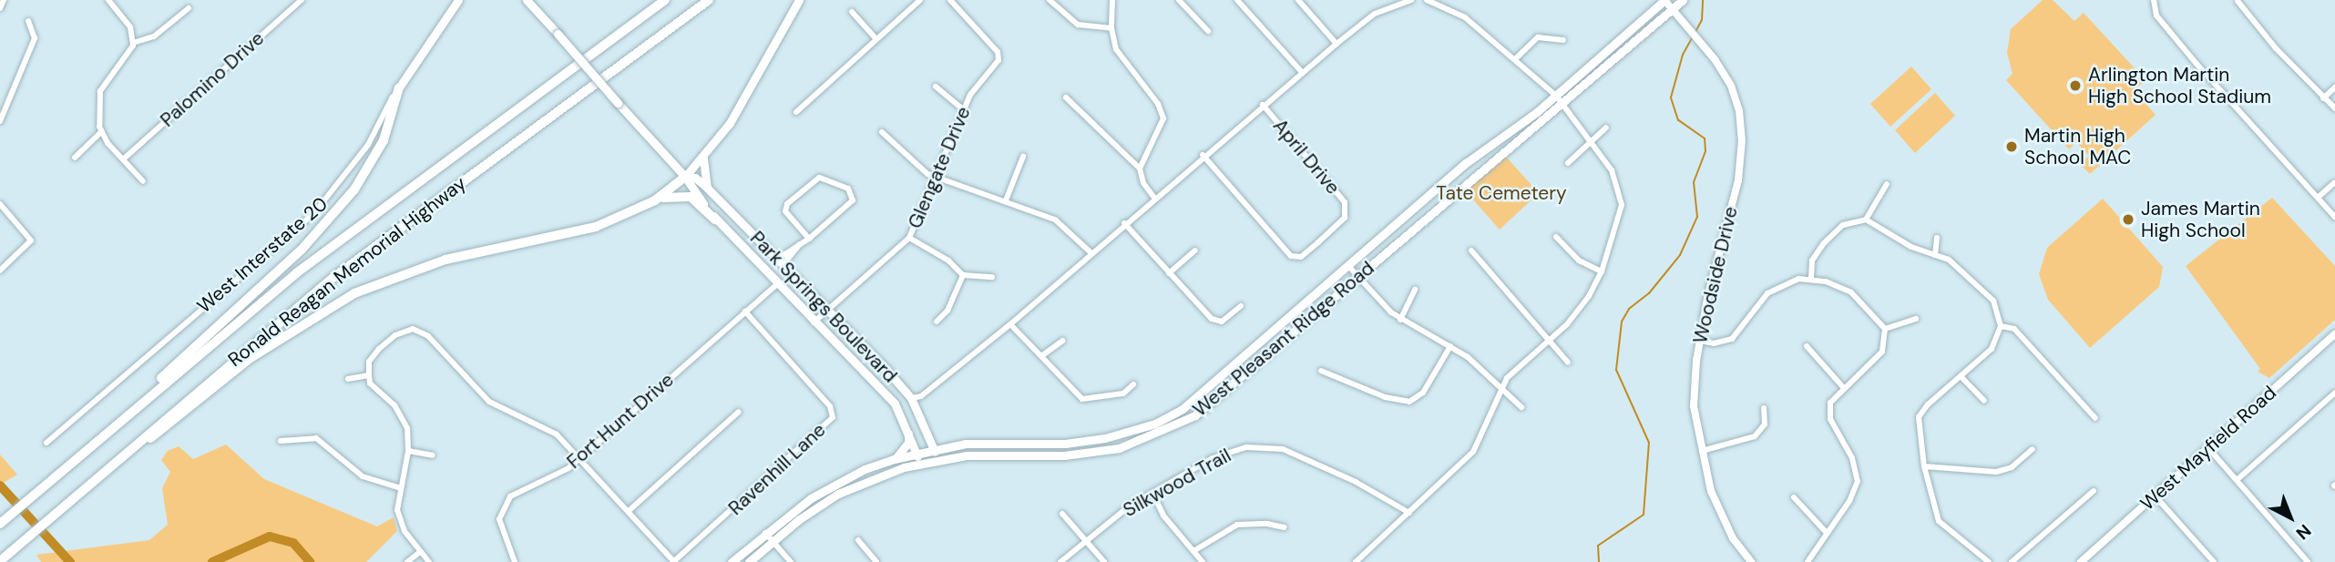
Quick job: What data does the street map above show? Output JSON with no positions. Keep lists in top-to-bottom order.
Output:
{
  "streets": {
    "highway": ["Ronald Reagan Memorial Highway"],
    "main road": ["West Interstate 20", "Park Springs Boulevard", "West Pleasant Ridge Road"],
    "street": [
      "Palomino Drive",
      "April Drive",
      "Glengate Drive",
      "Woodside Drive",
      "Fort Hunt Drive",
      "West Mayfield Road",
      "Ravenhill Lane",
      "Silkwood Trail"
    ]
  },
  "crossings": [
    ["Glengate Drive", "Park Springs Boulevard"],
    ["Woodside Drive", "West Pleasant Ridge Road"],
    ["Park Springs Boulevard", "West Pleasant Ridge Road"],
    ["Park Springs Boulevard", "Fort Hunt Drive"],
    ["Fort Hunt Drive", "Ravenhill Lane"]
  ],
  "parks": ["Tate Cemetery"],
  "places": ["Arlington Martin High School Stadium", "Martin High School MAC", "James Martin High School"],
  "north": "bottom right"
}
